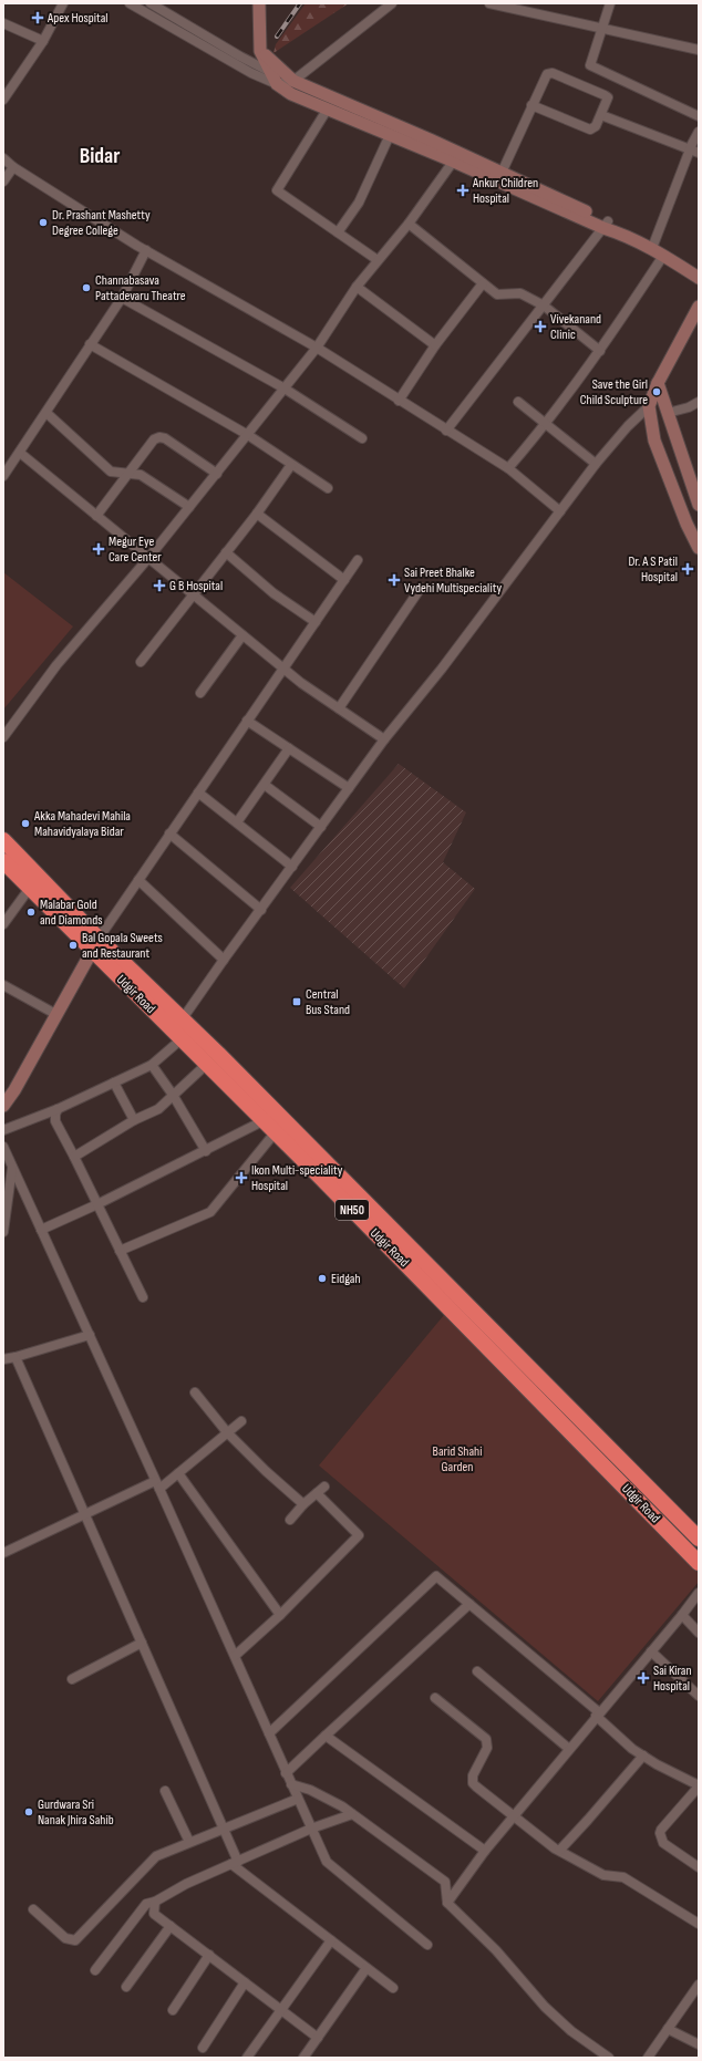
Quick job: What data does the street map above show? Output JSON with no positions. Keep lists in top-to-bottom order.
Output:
{
  "streets": {
    "highway": ["Udgir Road", "NH50"]
  },
  "districts": ["Bidar"],
  "parks": ["Barid Shahi Garden"],
  "places": {
    "health": [
      "Apex Hospital",
      "Ankur Children Hospital",
      "Vivekanand Clinic",
      "Megur Eye Care Center",
      "Dr. A S Patil Hospital",
      "Sai Preet Bhalke Vydehi Multispeciality",
      "G B Hospital",
      "Ikon Multi-speciality Hospital",
      "Sai Kiran Hospital"
    ],
    "other": [
      "Dr. Prashant Mashetty Degree College",
      "Channabasava Pattadevaru Theatre",
      "Save the Girl Child Sculpture",
      "Akka Mahadevi Mahila Mahavidyalaya Bidar",
      "Malabar Gold and Diamonds",
      "Bal Gopala Sweets and Restaurant",
      "Eidgah",
      "Gurdwara Sri Nanak Jhira Sahib"
    ],
    "transit": ["Central Bus Stand"]
  }
}
